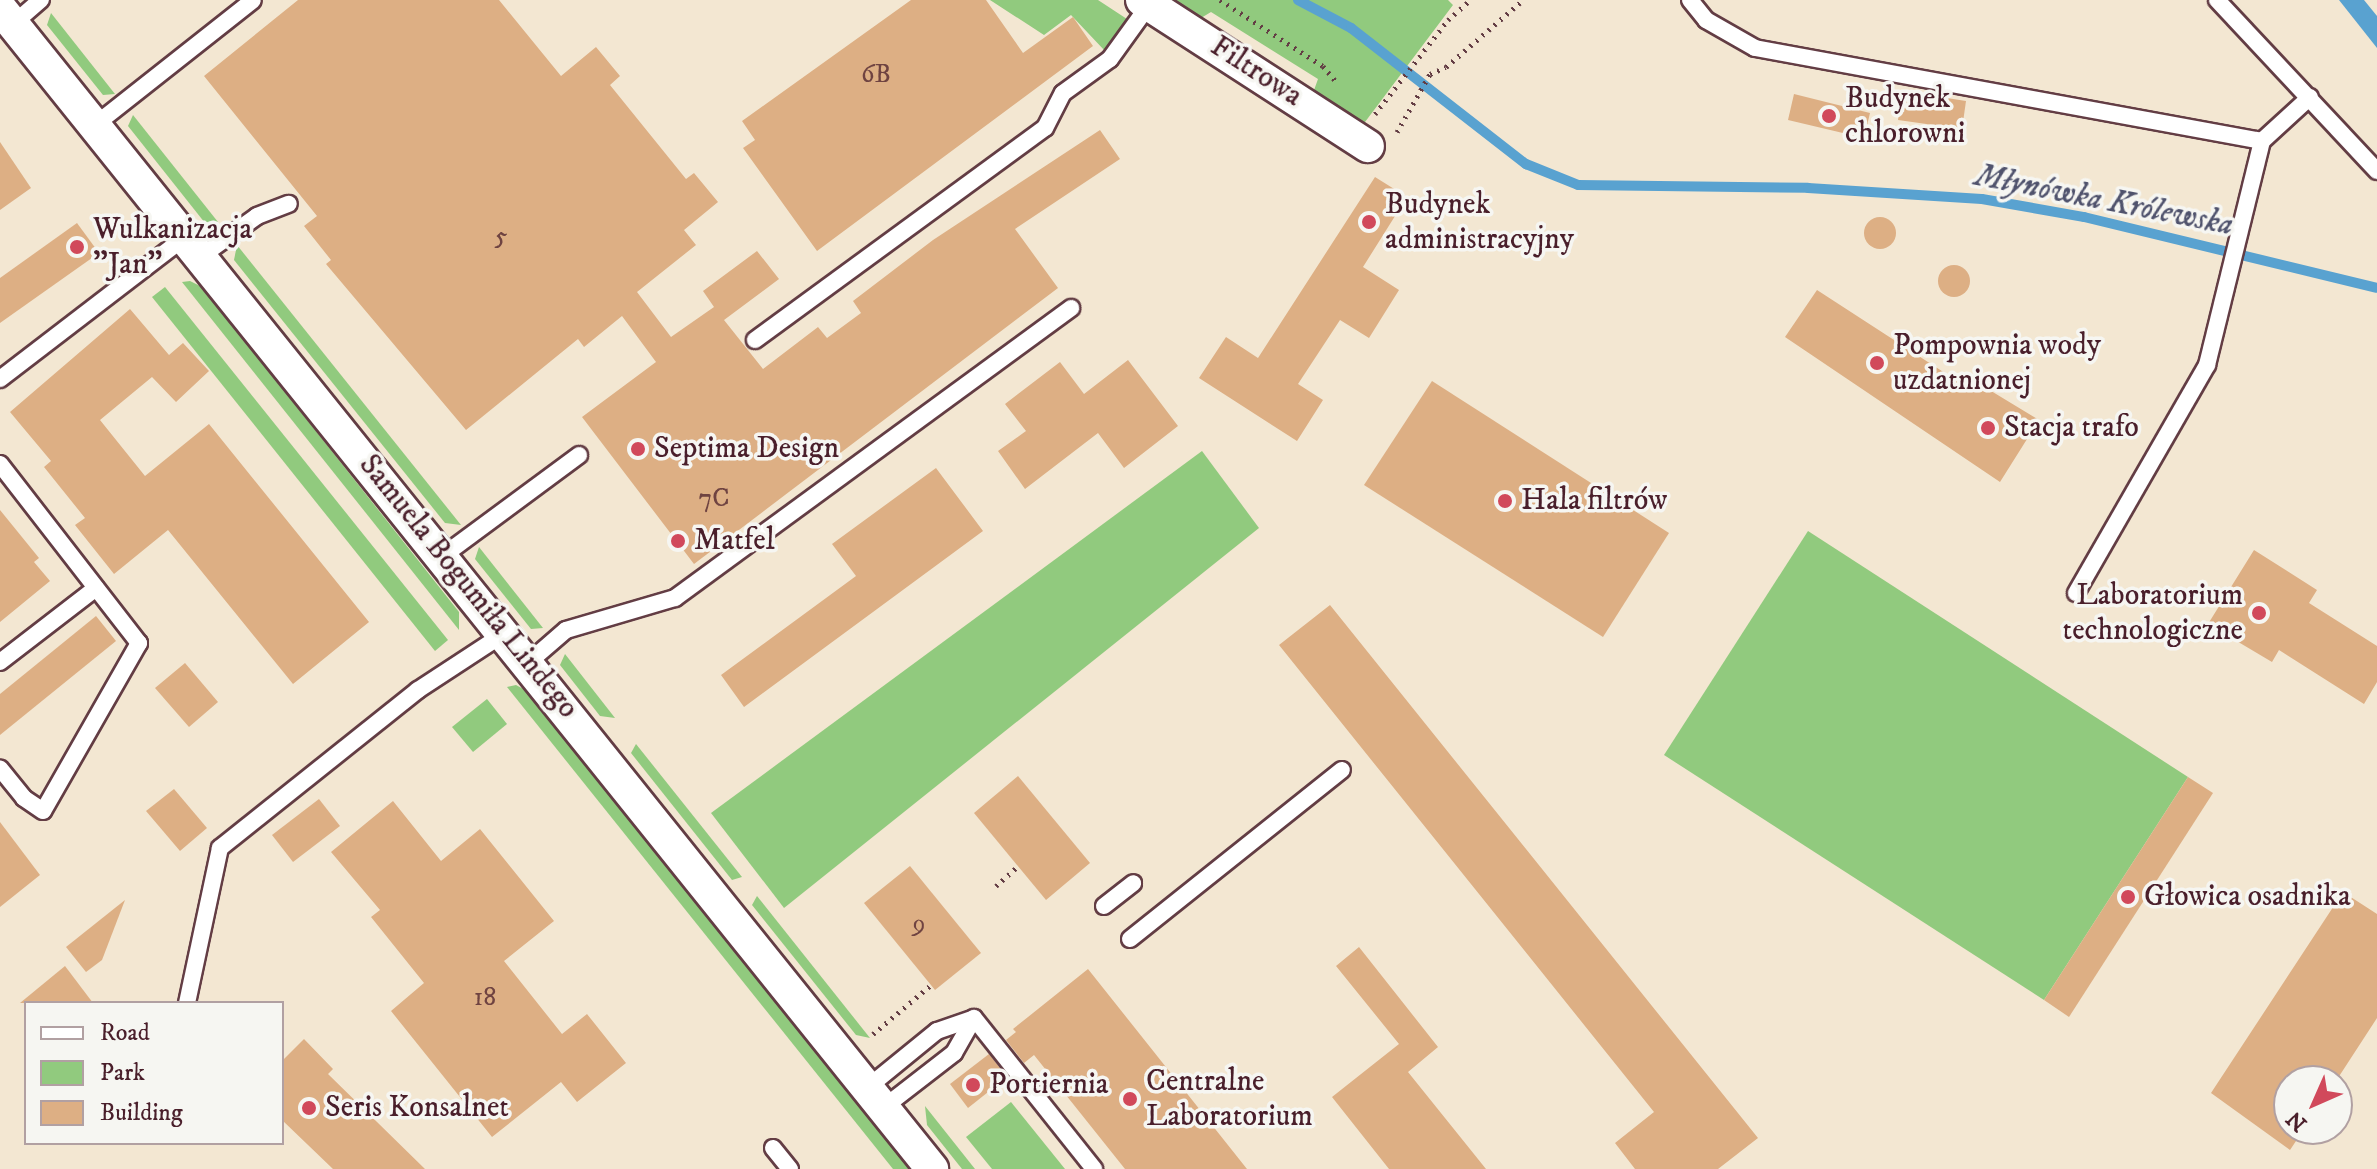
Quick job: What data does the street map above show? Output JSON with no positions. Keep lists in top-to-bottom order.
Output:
{
  "streets": {
    "street": ["Filtrowa", "Samuela Bogumiła Lindego"]
  },
  "water": ["Młynówka Królewska"],
  "places": [
    "Budynek chlorowni",
    "Budynek administracyjny",
    "Wulkanizacja \"Jan\"",
    "Pompownia wody uzdatnionej",
    "Stacja trafo",
    "Septima Design",
    "Hala filtrów",
    "Matfel",
    "Laboratorium technologiczne",
    "Głowica osadnika",
    "Portiernia",
    "Centralne Laboratorium",
    "Seris Konsalnet"
  ],
  "house_numbers": [
    "6B",
    "5",
    "7C",
    "9",
    "18"
  ],
  "legend": ["Road", "Park", "Building"],
  "north": "bottom left"
}
